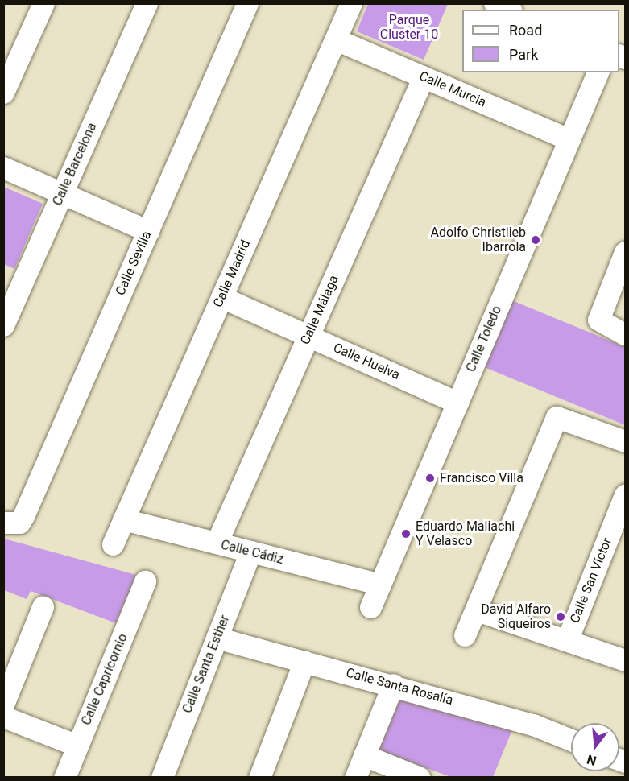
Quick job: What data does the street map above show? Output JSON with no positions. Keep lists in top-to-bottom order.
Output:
{
  "streets": {
    "street": [
      "Calle Murcia",
      "Calle Barcelona",
      "Calle Sevilla",
      "Calle Madrid",
      "Calle Málaga",
      "Calle Toledo",
      "Calle Huelva",
      "Calle Cádiz",
      "Calle San Víctor",
      "Calle Santa Esther",
      "Calle Capricornio",
      "Calle Santa Rosalía"
    ]
  },
  "crossings": [
    ["Calle Murcia", "Calle Madrid"],
    ["Calle Murcia", "Calle Málaga"],
    ["Calle Murcia", "Calle Toledo"],
    ["Calle Madrid", "Calle Huelva"],
    ["Calle Madrid", "Calle Cádiz"],
    ["Calle Málaga", "Calle Huelva"],
    ["Calle Málaga", "Calle Cádiz"],
    ["Calle Toledo", "Calle Huelva"],
    ["Calle Toledo", "Calle Cádiz"],
    ["Calle Cádiz", "Calle Santa Esther"],
    ["Calle Santa Esther", "Calle Santa Rosalía"]
  ],
  "parks": ["Parque Cluster 10"],
  "places": [
    "Adolfo Christlieb Ibarrola",
    "Francisco Villa",
    "Eduardo Maliachi Y Velasco",
    "David Alfaro Siqueiros"
  ],
  "legend": ["Road", "Park"],
  "north": "bottom"
}
